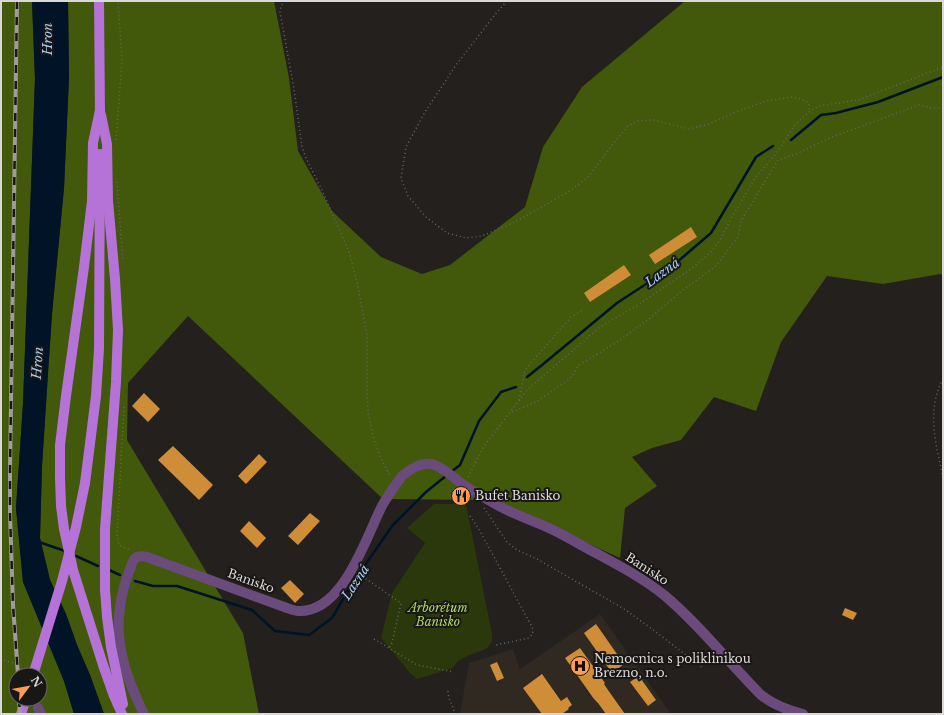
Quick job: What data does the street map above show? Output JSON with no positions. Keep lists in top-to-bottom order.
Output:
{
  "streets": {
    "lane": ["Banisko"]
  },
  "water": ["Hron", "Lazná"],
  "parks": ["Arborétum Banisko"],
  "places": {
    "restaurant": ["Bufet Banisko"],
    "hospital": ["Nemocnica s poliklinikou Brezno, n.o."]
  },
  "north": "top right"
}
